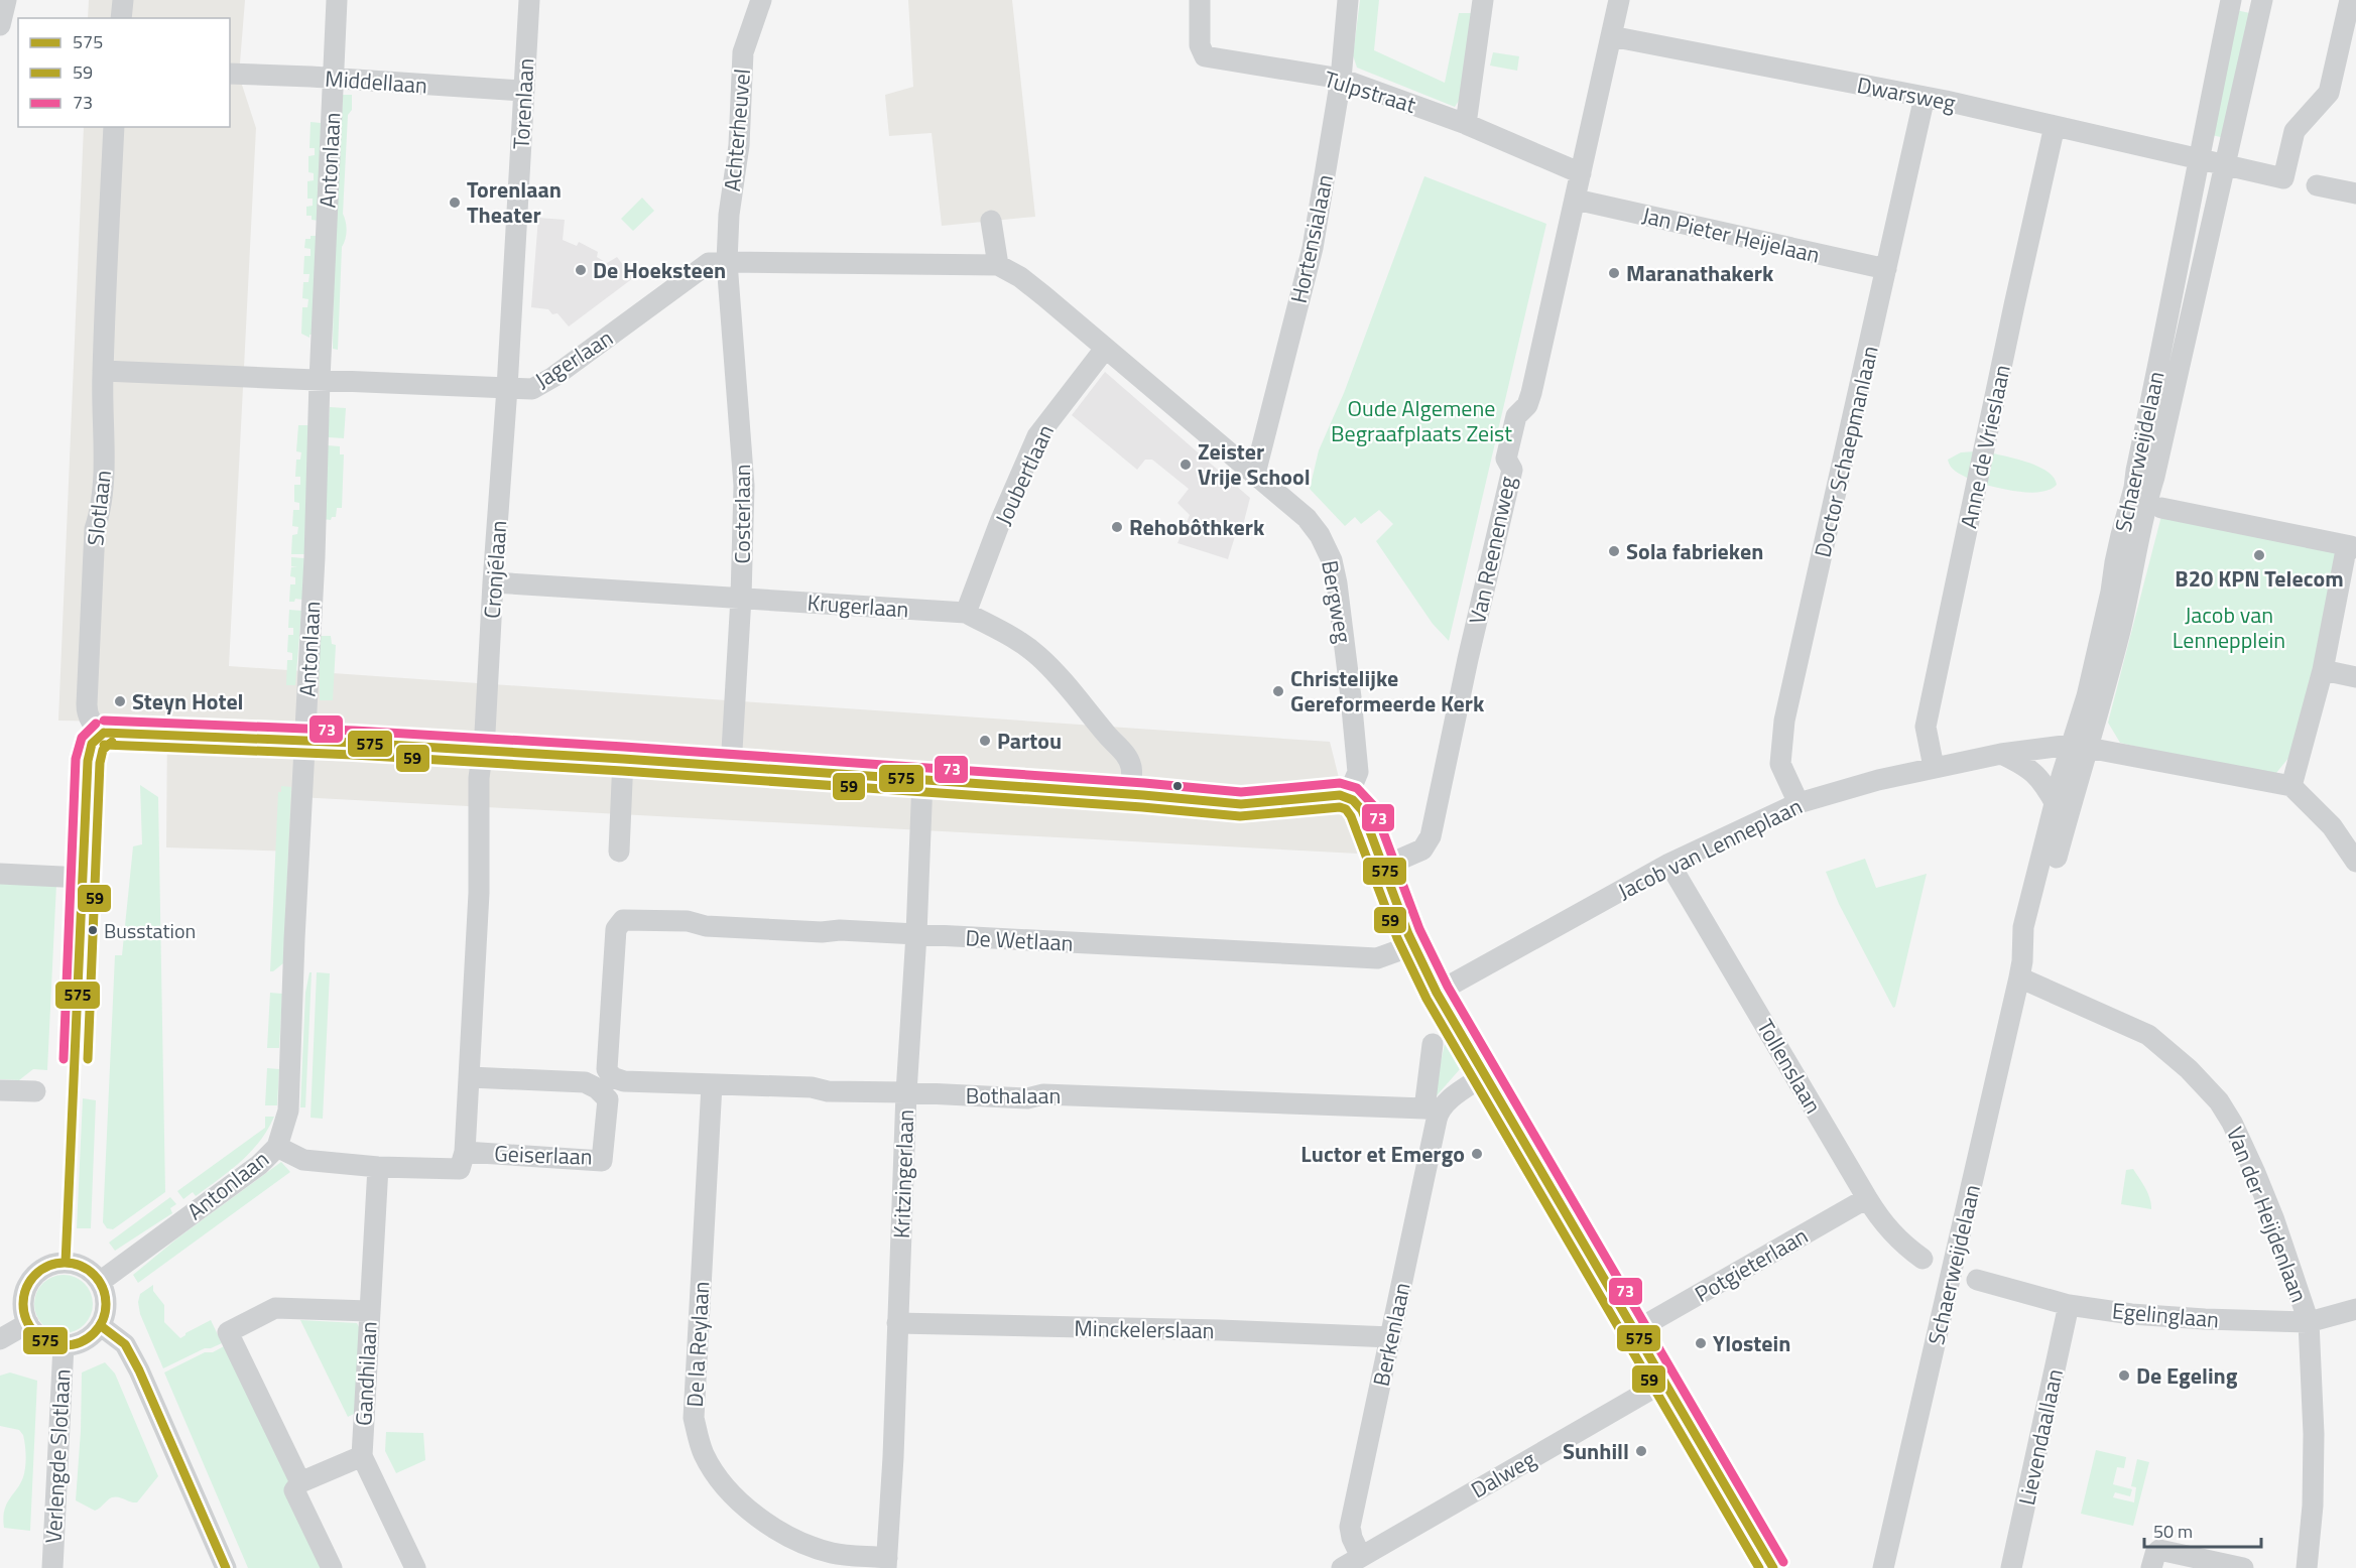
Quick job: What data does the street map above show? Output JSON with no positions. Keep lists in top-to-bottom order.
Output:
{
  "streets": {
    "street": [
      "Middellaan",
      "Tulpstraat",
      "Dwarsweg",
      "Torenlaan",
      "Achterheuvel",
      "Antonlaan",
      "Jan Pieter Heijelaan",
      "Hortensialaan",
      "Jagerlaan",
      "Anne de Vrieslaan",
      "Doctor Schaepmanlaan",
      "Schaerweijdelaan",
      "Joubertlaan",
      "Slotlaan",
      "Costerlaan",
      "Van Reenenweg",
      "Cronjélaan",
      "Bergweg",
      "Krugerlaan",
      "Jacob van Lenneplaan",
      "De Wetlaan",
      "Tollenslaan",
      "Bothalaan",
      "Geiserlaan",
      "Kritzingerlaan",
      "Van der Heijdenlaan",
      "Potgieterlaan",
      "Egelinglaan",
      "Minckelerslaan",
      "Berkenlaan",
      "De la Reylaan",
      "Gandhilaan",
      "Lievendaallaan",
      "Verlengde Slotlaan",
      "Dalweg"
    ]
  },
  "crossings": [
    ["Middellaan", "Torenlaan"],
    ["Middellaan", "Antonlaan"],
    ["Tulpstraat", "Hortensialaan"],
    ["Tulpstraat", "Van Reenenweg"],
    ["Dwarsweg", "Anne de Vrieslaan"],
    ["Dwarsweg", "Doctor Schaepmanlaan"],
    ["Dwarsweg", "Schaerweijdelaan"],
    ["Dwarsweg", "Van Reenenweg"],
    ["Torenlaan", "Jagerlaan"],
    ["Torenlaan", "Cronjélaan"],
    ["Achterheuvel", "Jagerlaan"],
    ["Achterheuvel", "Costerlaan"],
    ["Antonlaan", "Jagerlaan"],
    ["Antonlaan", "Geiserlaan"],
    ["Antonlaan", "Verlengde Slotlaan"],
    ["Jan Pieter Heijelaan", "Doctor Schaepmanlaan"],
    ["Jan Pieter Heijelaan", "Van Reenenweg"],
    ["Hortensialaan", "Bergweg"],
    ["Jagerlaan", "Slotlaan"],
    ["Jagerlaan", "Costerlaan"],
    ["Jagerlaan", "Cronjélaan"],
    ["Jagerlaan", "Bergweg"],
    ["Anne de Vrieslaan", "Jacob van Lenneplaan"],
    ["Doctor Schaepmanlaan", "Jacob van Lenneplaan"],
    ["Schaerweijdelaan", "Jacob van Lenneplaan"],
    ["Schaerweijdelaan", "Van der Heijdenlaan"],
    ["Joubertlaan", "Bergweg"],
    ["Joubertlaan", "Krugerlaan"],
    ["Costerlaan", "Krugerlaan"],
    ["Cronjélaan", "Krugerlaan"],
    ["Cronjélaan", "Geiserlaan"],
    ["Jacob van Lenneplaan", "Tollenslaan"],
    ["De Wetlaan", "Bothalaan"],
    ["De Wetlaan", "Kritzingerlaan"],
    ["Tollenslaan", "Potgieterlaan"],
    ["Bothalaan", "Kritzingerlaan"],
    ["Bothalaan", "Berkenlaan"],
    ["Bothalaan", "De la Reylaan"],
    ["Geiserlaan", "Gandhilaan"],
    ["Kritzingerlaan", "Minckelerslaan"],
    ["Kritzingerlaan", "De la Reylaan"],
    ["Van der Heijdenlaan", "Egelinglaan"],
    ["Egelinglaan", "Lievendaallaan"],
    ["Minckelerslaan", "Berkenlaan"],
    ["Berkenlaan", "Dalweg"]
  ],
  "parks": ["Oude Algemene Begraafplaats Zeist", "Jacob van Lennepplein"],
  "places": [
    "Torenlaan Theater",
    "De Hoeksteen",
    "Maranathakerk",
    "Zeister Vrije School",
    "Rehobôthkerk",
    "Sola fabrieken",
    "B20 KPN Telecom",
    "Christelijke Gereformeerde Kerk",
    "Steyn Hotel",
    "Partou",
    "Busstation",
    "Luctor et Emergo",
    "Ylostein",
    "De Egeling",
    "Sunhill"
  ],
  "lines": ["transit line 73", "transit line 575", "transit line 59"],
  "legend": ["575", "59", "73"],
  "scale_bar": "50 m"
}
